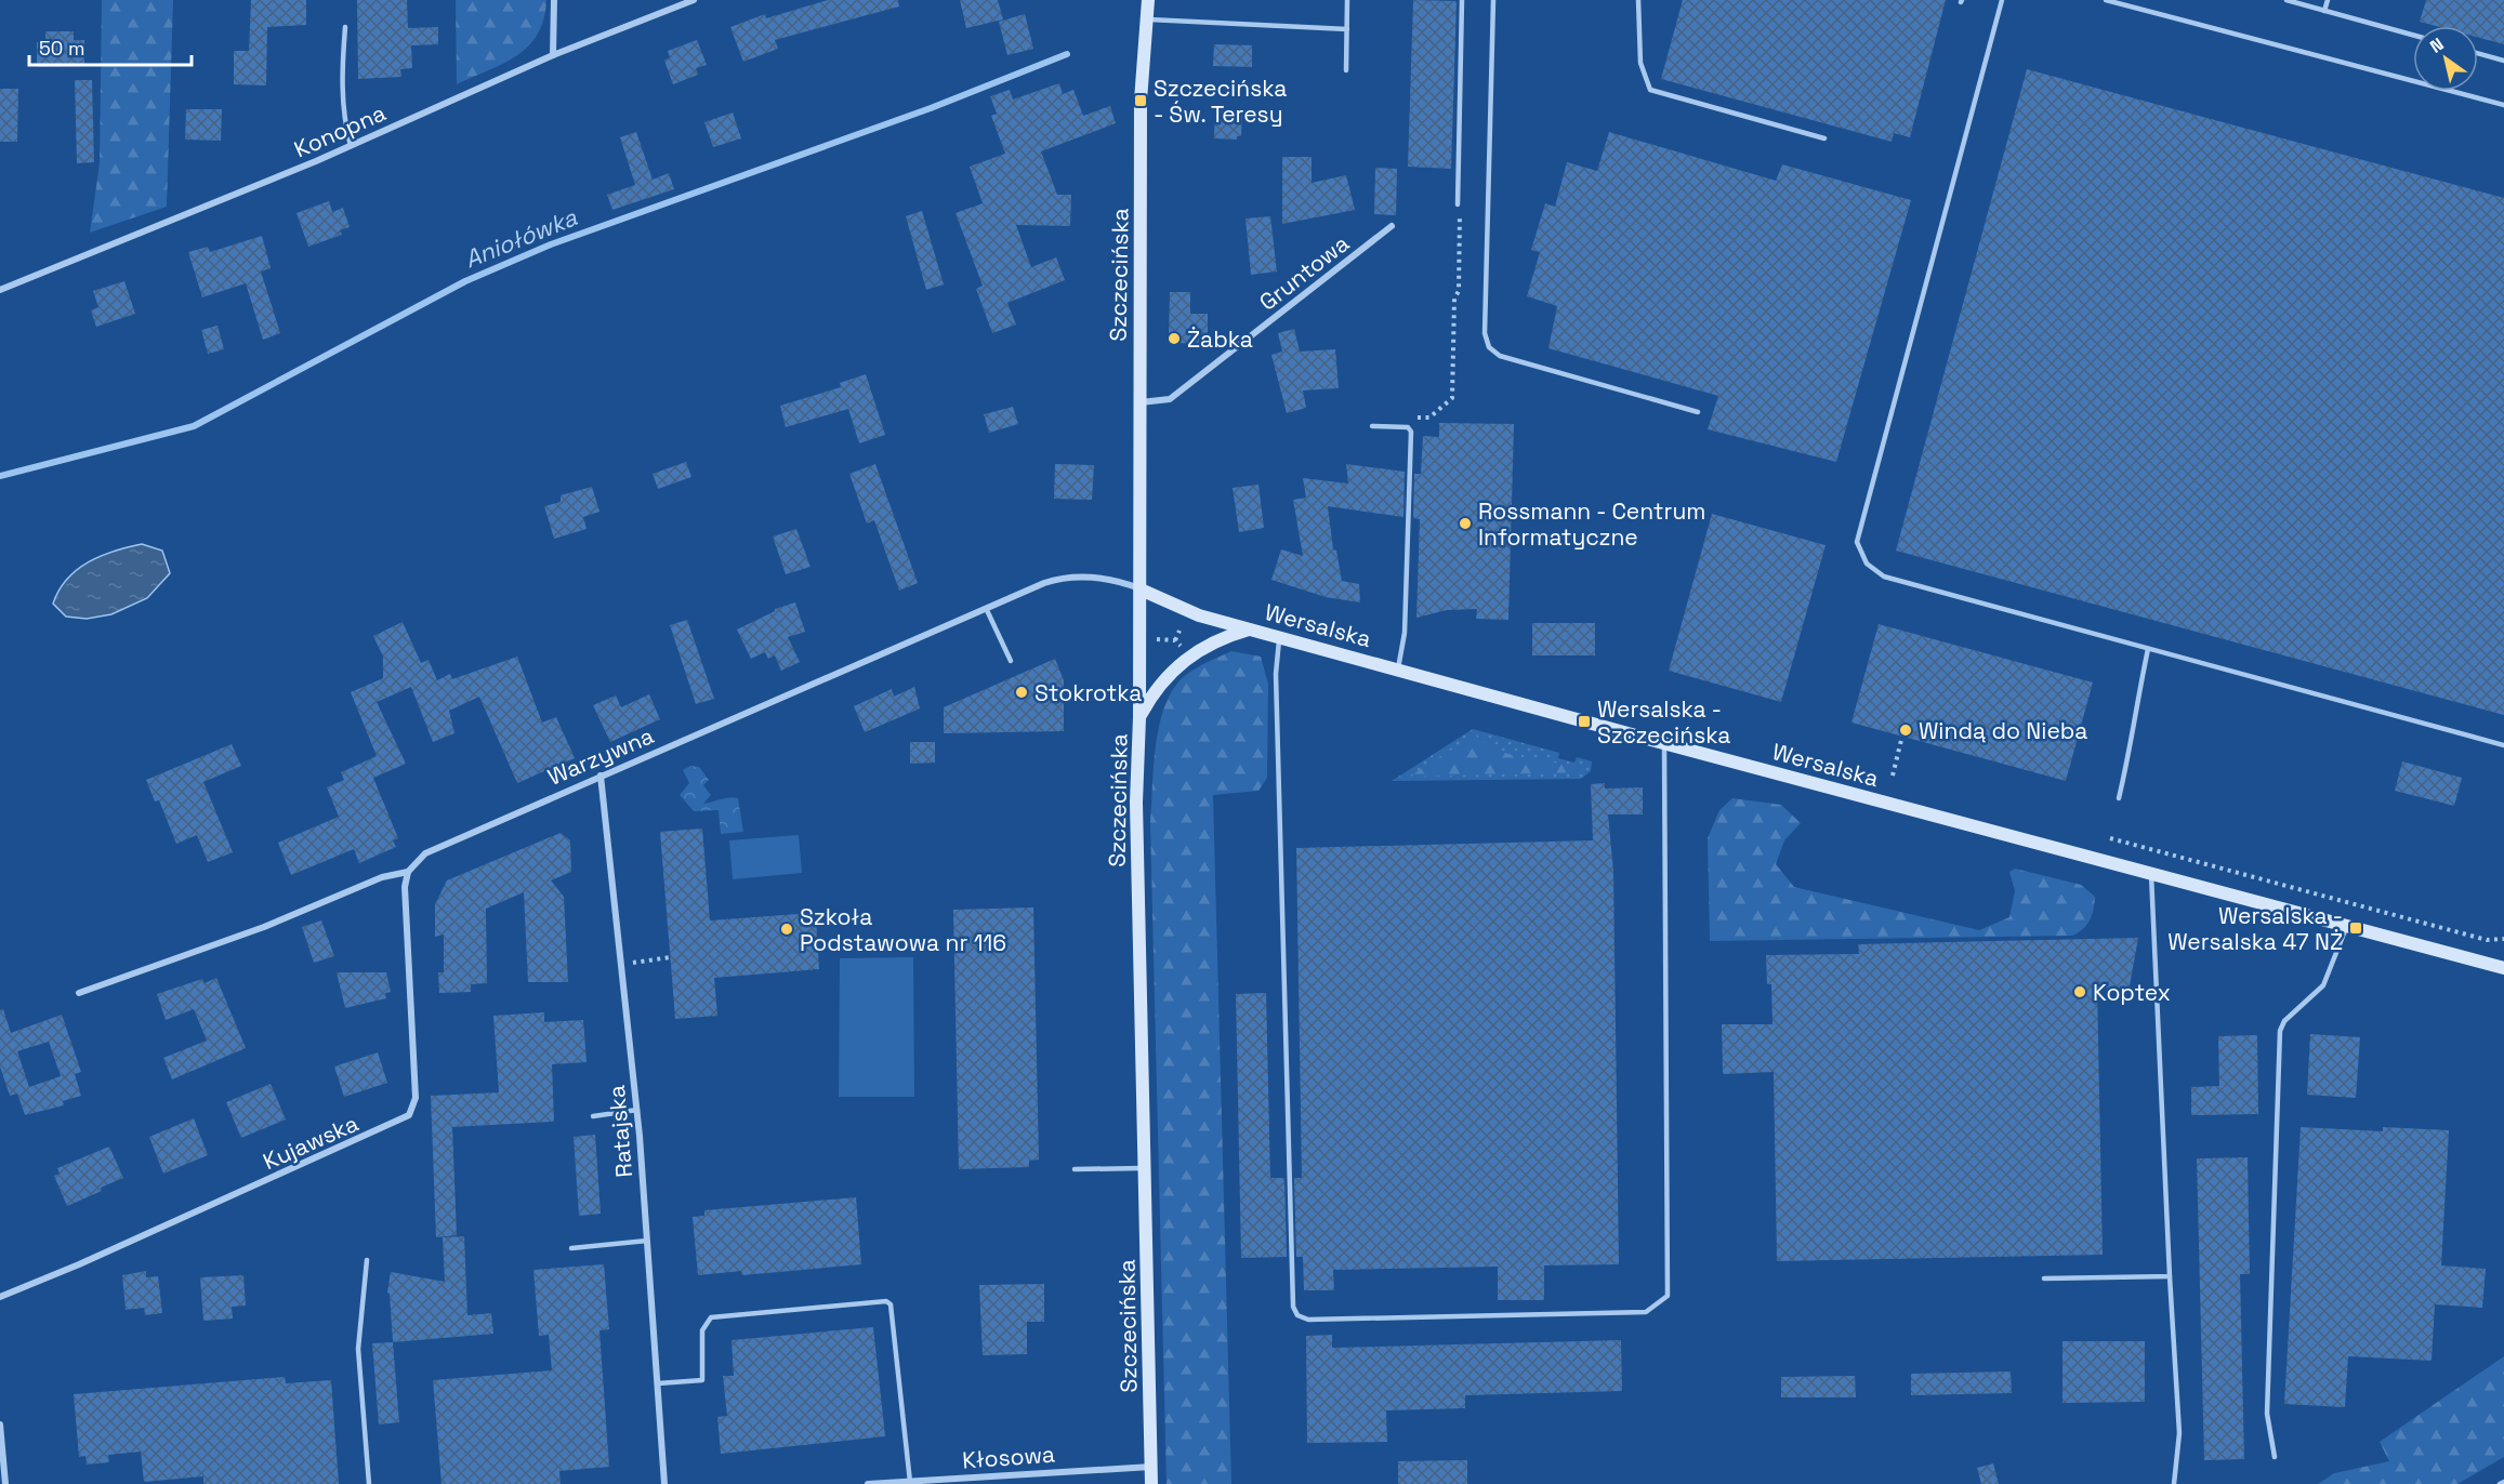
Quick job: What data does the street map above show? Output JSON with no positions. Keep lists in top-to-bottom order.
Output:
{
  "streets": {
    "street": [
      "Konopna",
      "Gruntowa",
      "Szczecińska",
      "Wersalska",
      "Warzywna",
      "Ratajska",
      "Kujawska",
      "Kłosowa"
    ]
  },
  "crossings": [
    ["Gruntowa", "Szczecińska"],
    ["Szczecińska", "Wersalska"],
    ["Szczecińska", "Warzywna"],
    ["Szczecińska", "Kłosowa"],
    ["Wersalska", "Warzywna"],
    ["Warzywna", "Ratajska"],
    ["Warzywna", "Kujawska"]
  ],
  "water": ["Aniołówka"],
  "places": {
    "transit": ["Szczecińska - Św. Teresy", "Wersalska - Szczecińska", "Wersalska - Wersalska 47 NŻ"],
    "other": [
      "Żabka",
      "Rossmann - Centrum Informatyczne",
      "Stokrotka",
      "Windą do Nieba",
      "Szkoła Podstawowa nr 116",
      "Koptex"
    ]
  },
  "scale_bar": "50 m",
  "north": "top left"
}
